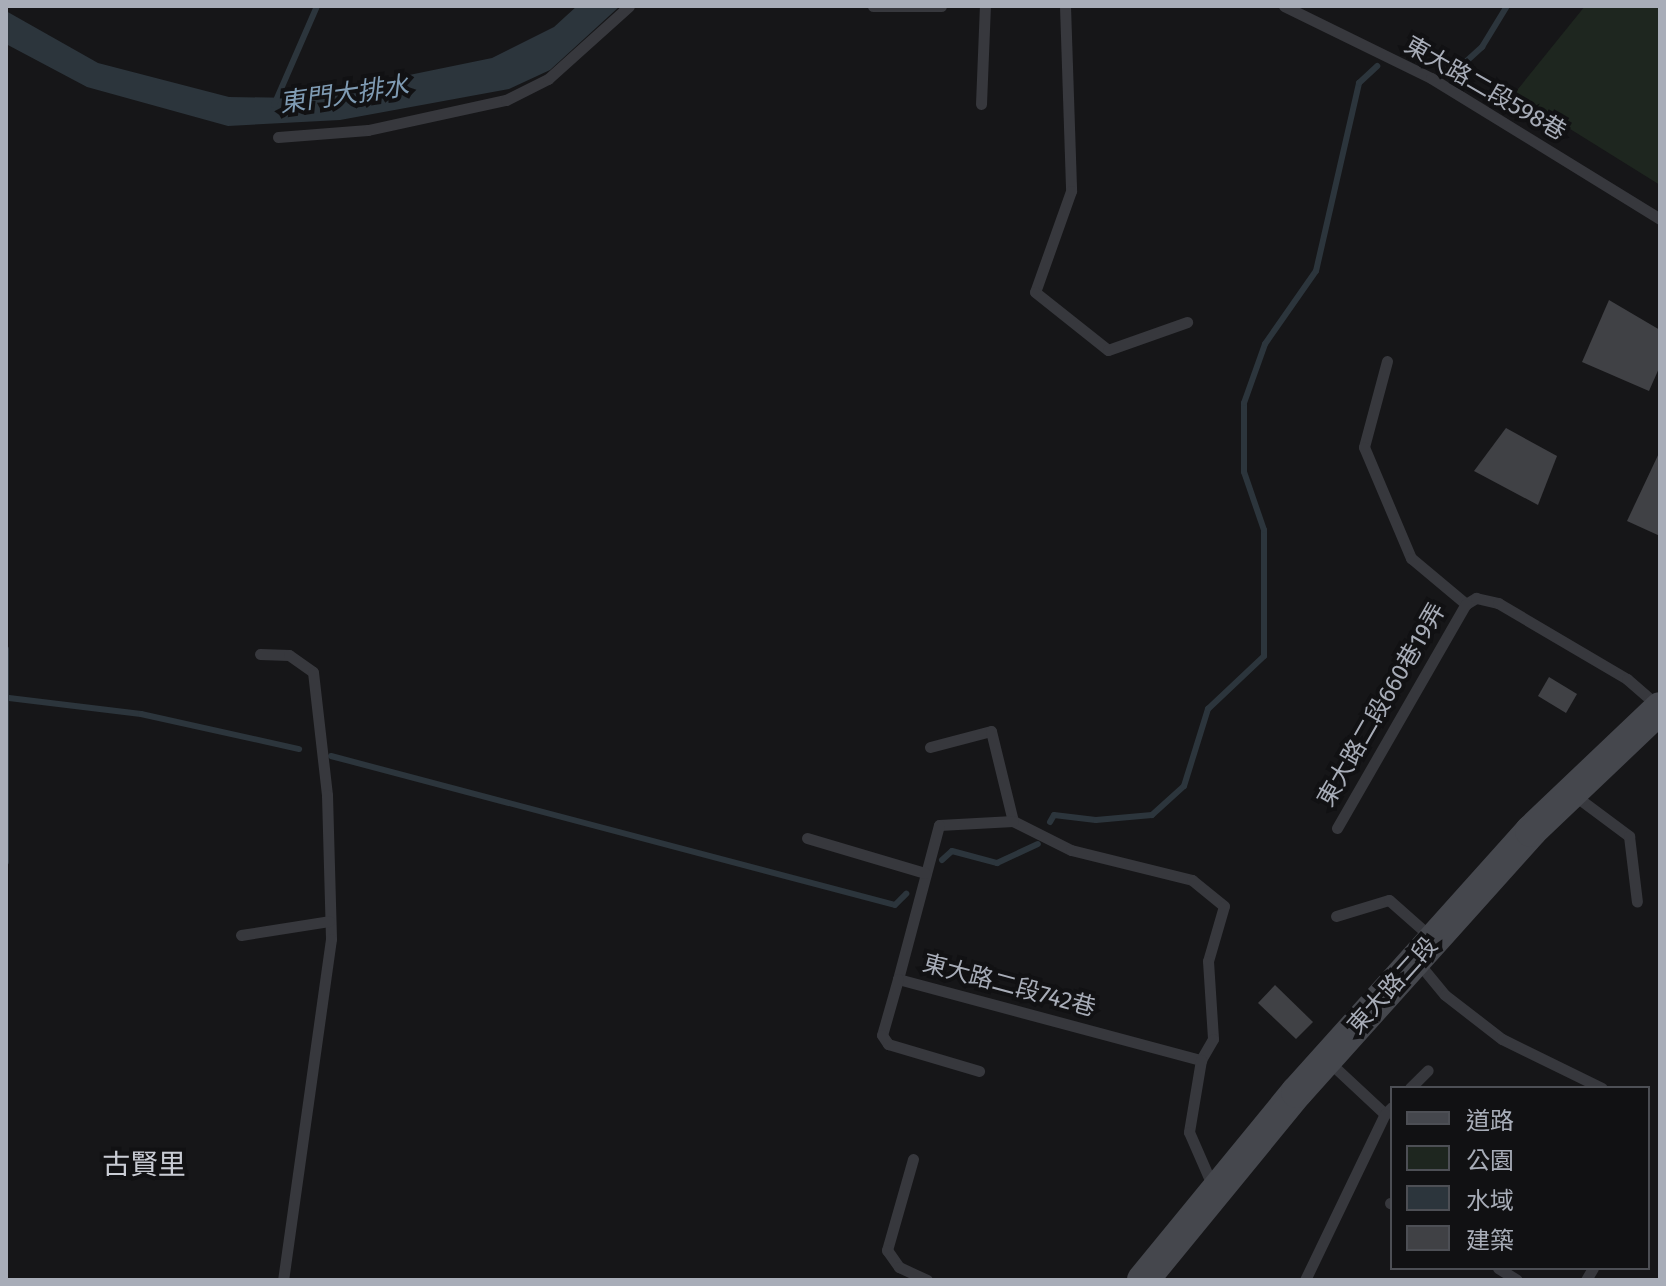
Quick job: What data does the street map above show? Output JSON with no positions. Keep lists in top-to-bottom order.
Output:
{
  "streets": {
    "main road": ["東大路二段"],
    "lane": ["東大路二段598巷", "東大路二段660巷19弄", "東大路二段742巷"]
  },
  "districts": ["古賢里"],
  "water": ["東門大排水"],
  "legend": [
    "道路",
    "公園",
    "水域",
    "建築"
  ]
}
